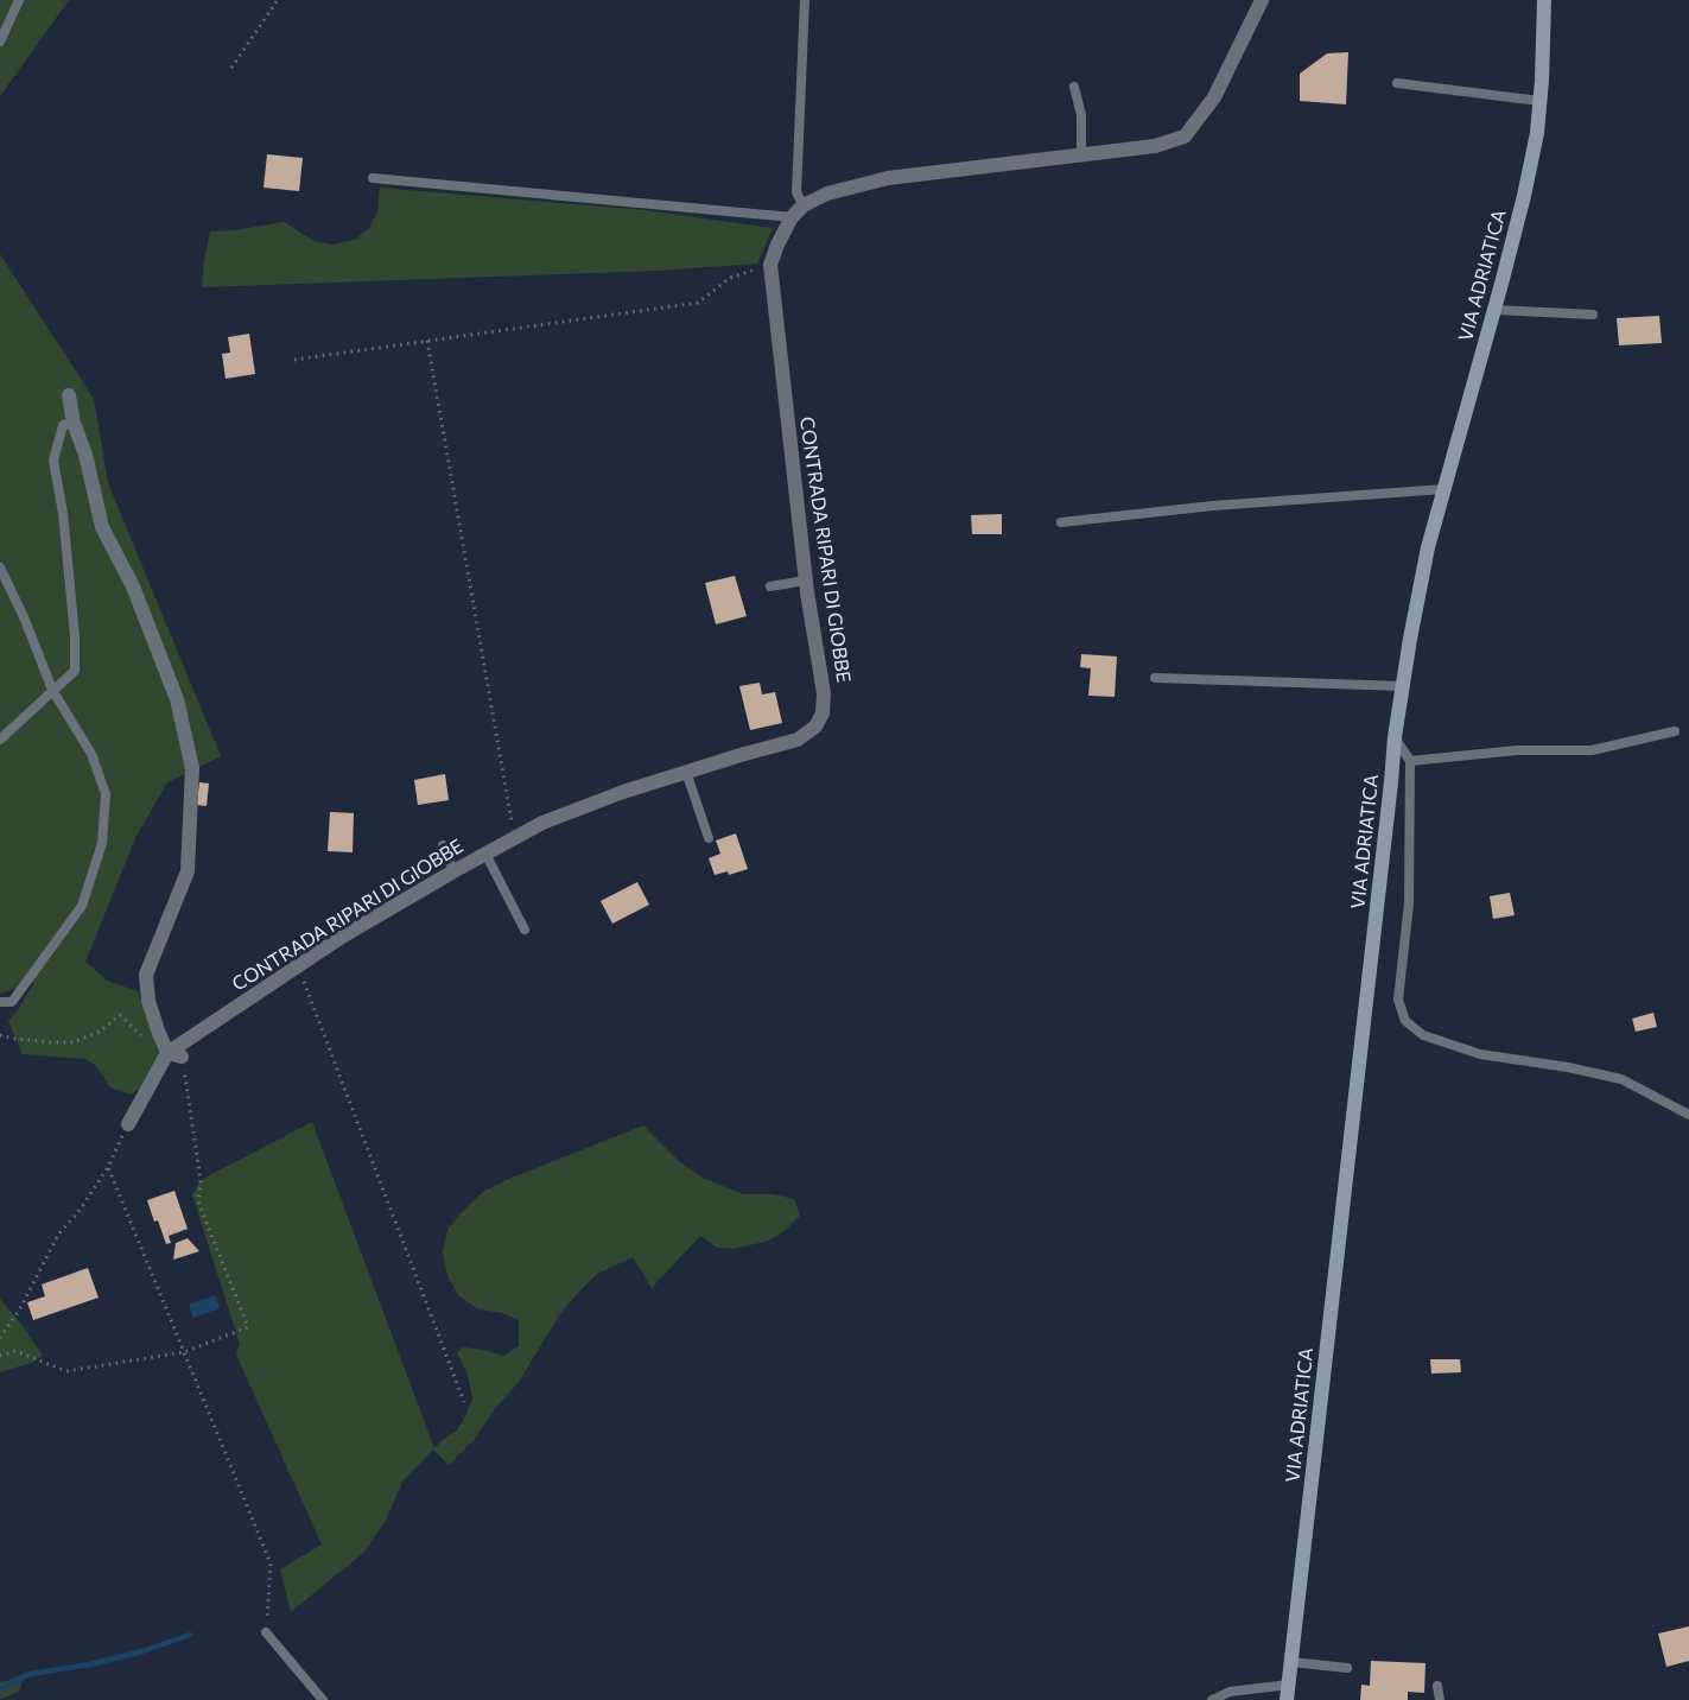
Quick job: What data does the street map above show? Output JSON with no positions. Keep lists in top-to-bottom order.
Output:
{
  "streets": {
    "main road": ["VIA ADRIATICA"],
    "street": ["CONTRADA RIPARI DI GIOBBE"]
  }
}
